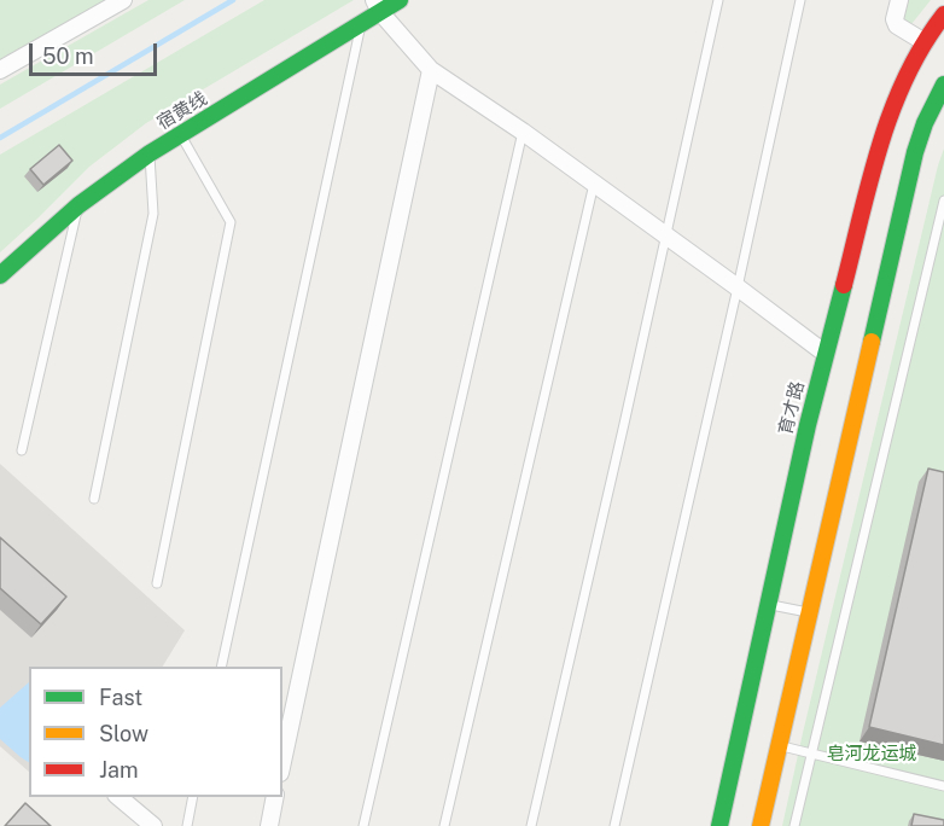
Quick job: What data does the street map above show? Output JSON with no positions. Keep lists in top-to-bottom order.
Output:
{
  "streets": {
    "street": ["宿黄线", "育才路"]
  },
  "parks": ["皂河龙运城"],
  "legend": ["Fast", "Slow", "Jam"],
  "scale_bar": "50 m"
}
